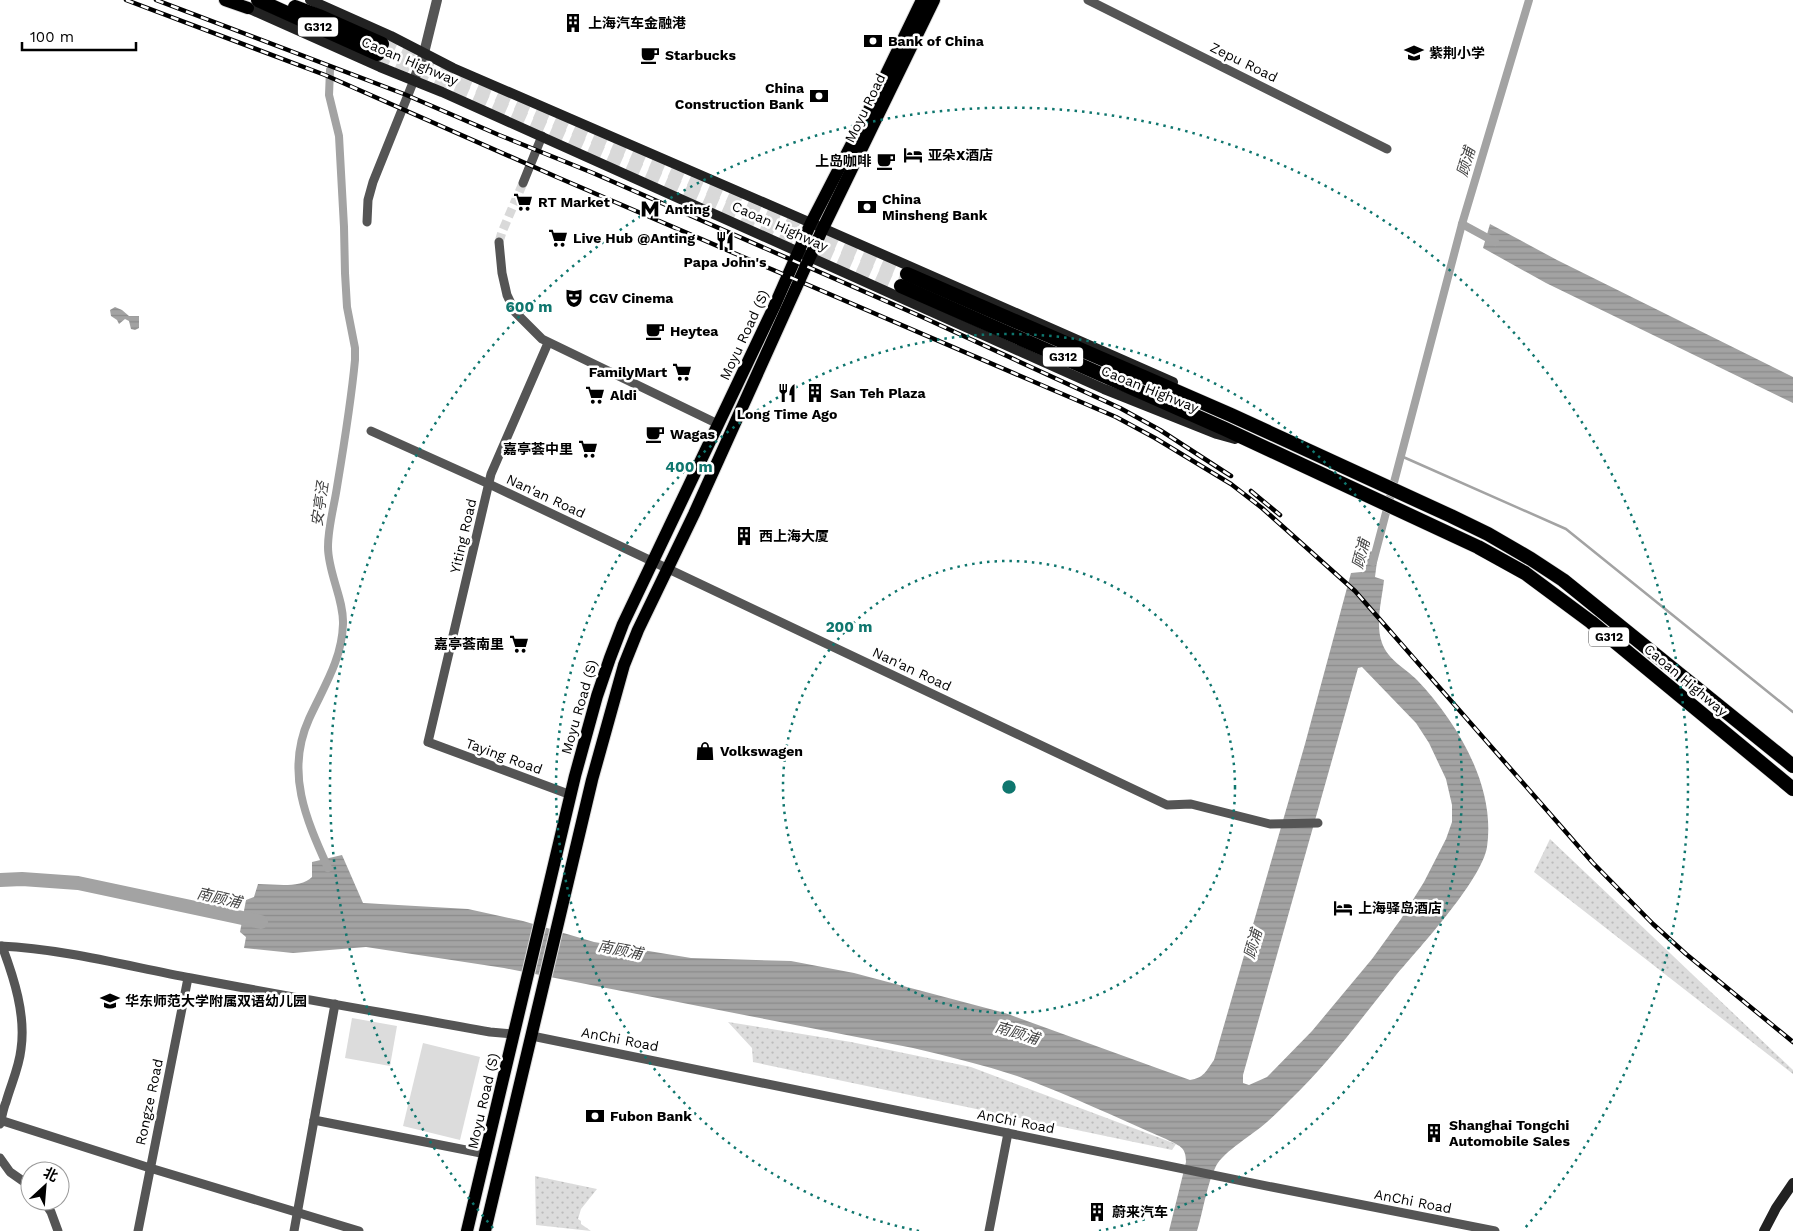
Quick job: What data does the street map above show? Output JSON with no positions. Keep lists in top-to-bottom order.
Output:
{
  "streets": {
    "highway": ["G312", "Caoan Highway"],
    "main road": ["Moyu Road", "Moyu Road (S)"],
    "street": [
      "Zepu Road",
      "Nan'an Road",
      "Yiting Road",
      "Taying Road",
      "AnChi Road",
      "Rongze Road"
    ]
  },
  "crossings": [
    ["G312", "Caoan Highway"],
    ["Caoan Highway", "Moyu Road"],
    ["Caoan Highway", "Moyu Road (S)"],
    ["Moyu Road", "Moyu Road (S)"],
    ["Moyu Road (S)", "Nan'an Road"],
    ["Moyu Road (S)", "Taying Road"],
    ["Moyu Road (S)", "AnChi Road"],
    ["Nan'an Road", "Yiting Road"],
    ["Yiting Road", "Taying Road"]
  ],
  "water": ["顾浦", "安亭泾", "南顾浦"],
  "places": {
    "building": [
      "上海汽车金融港",
      "San Teh Plaza",
      "西上海大厦",
      "Shanghai Tongchi Automobile Sales",
      "蔚来汽车"
    ],
    "bank": [
      "Bank of China",
      "China Construction Bank",
      "China Minsheng Bank",
      "Fubon Bank"
    ],
    "school or university": ["紫荆小学", "华东师范大学附属双语幼儿园"],
    "cafe": [
      "Starbucks",
      "上岛咖啡",
      "Heytea",
      "Wagas"
    ],
    "hotel": ["亚朵X酒店", "上海驿岛酒店"],
    "supermarket": [
      "RT Market",
      "Live Hub @Anting",
      "FamilyMart",
      "Aldi",
      "嘉亭荟中里",
      "嘉亭荟南里"
    ],
    "metro station": ["Anting"],
    "restaurant": ["Papa John's", "Long Time Ago"],
    "theatre": ["CGV Cinema"],
    "shop": ["Volkswagen"]
  },
  "scale_bar": "100 m",
  "north": "top right",
  "rings": ["600 m", "400 m", "200 m"]
}
